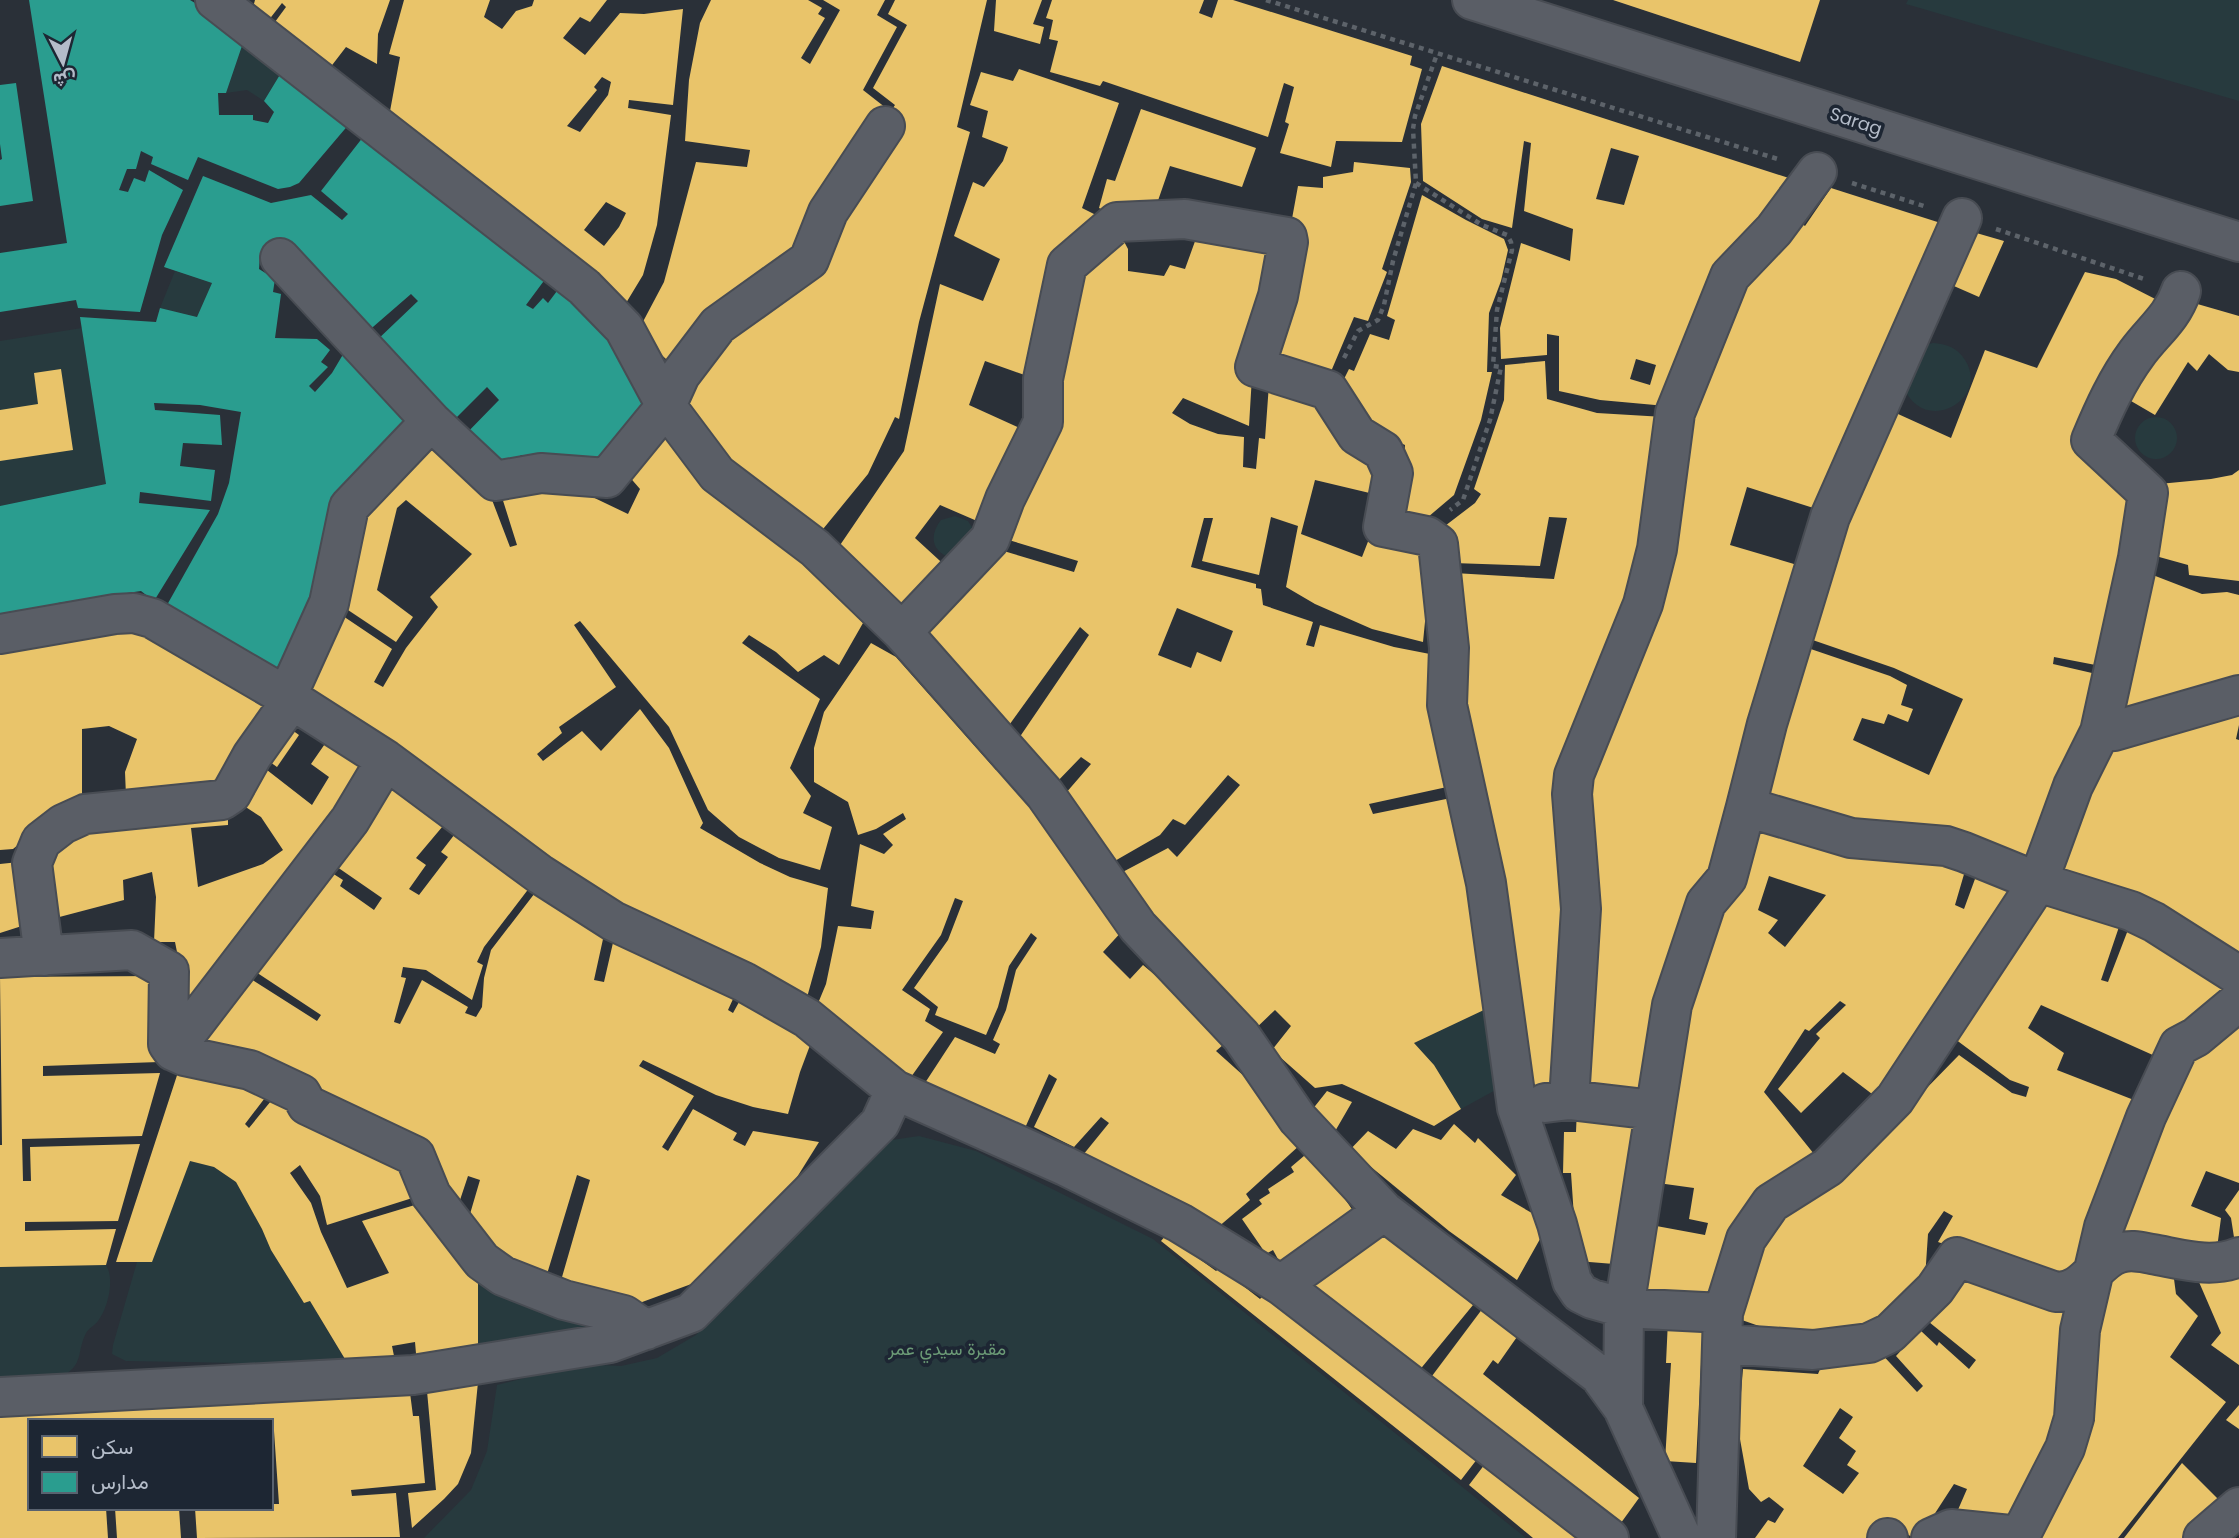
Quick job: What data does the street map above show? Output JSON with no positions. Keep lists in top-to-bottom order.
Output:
{
  "streets": {
    "street": ["Sarag"]
  },
  "parks": ["مقبرة سيدي عمر"],
  "legend": ["سكن", "مدارس"],
  "north": "bottom"
}
